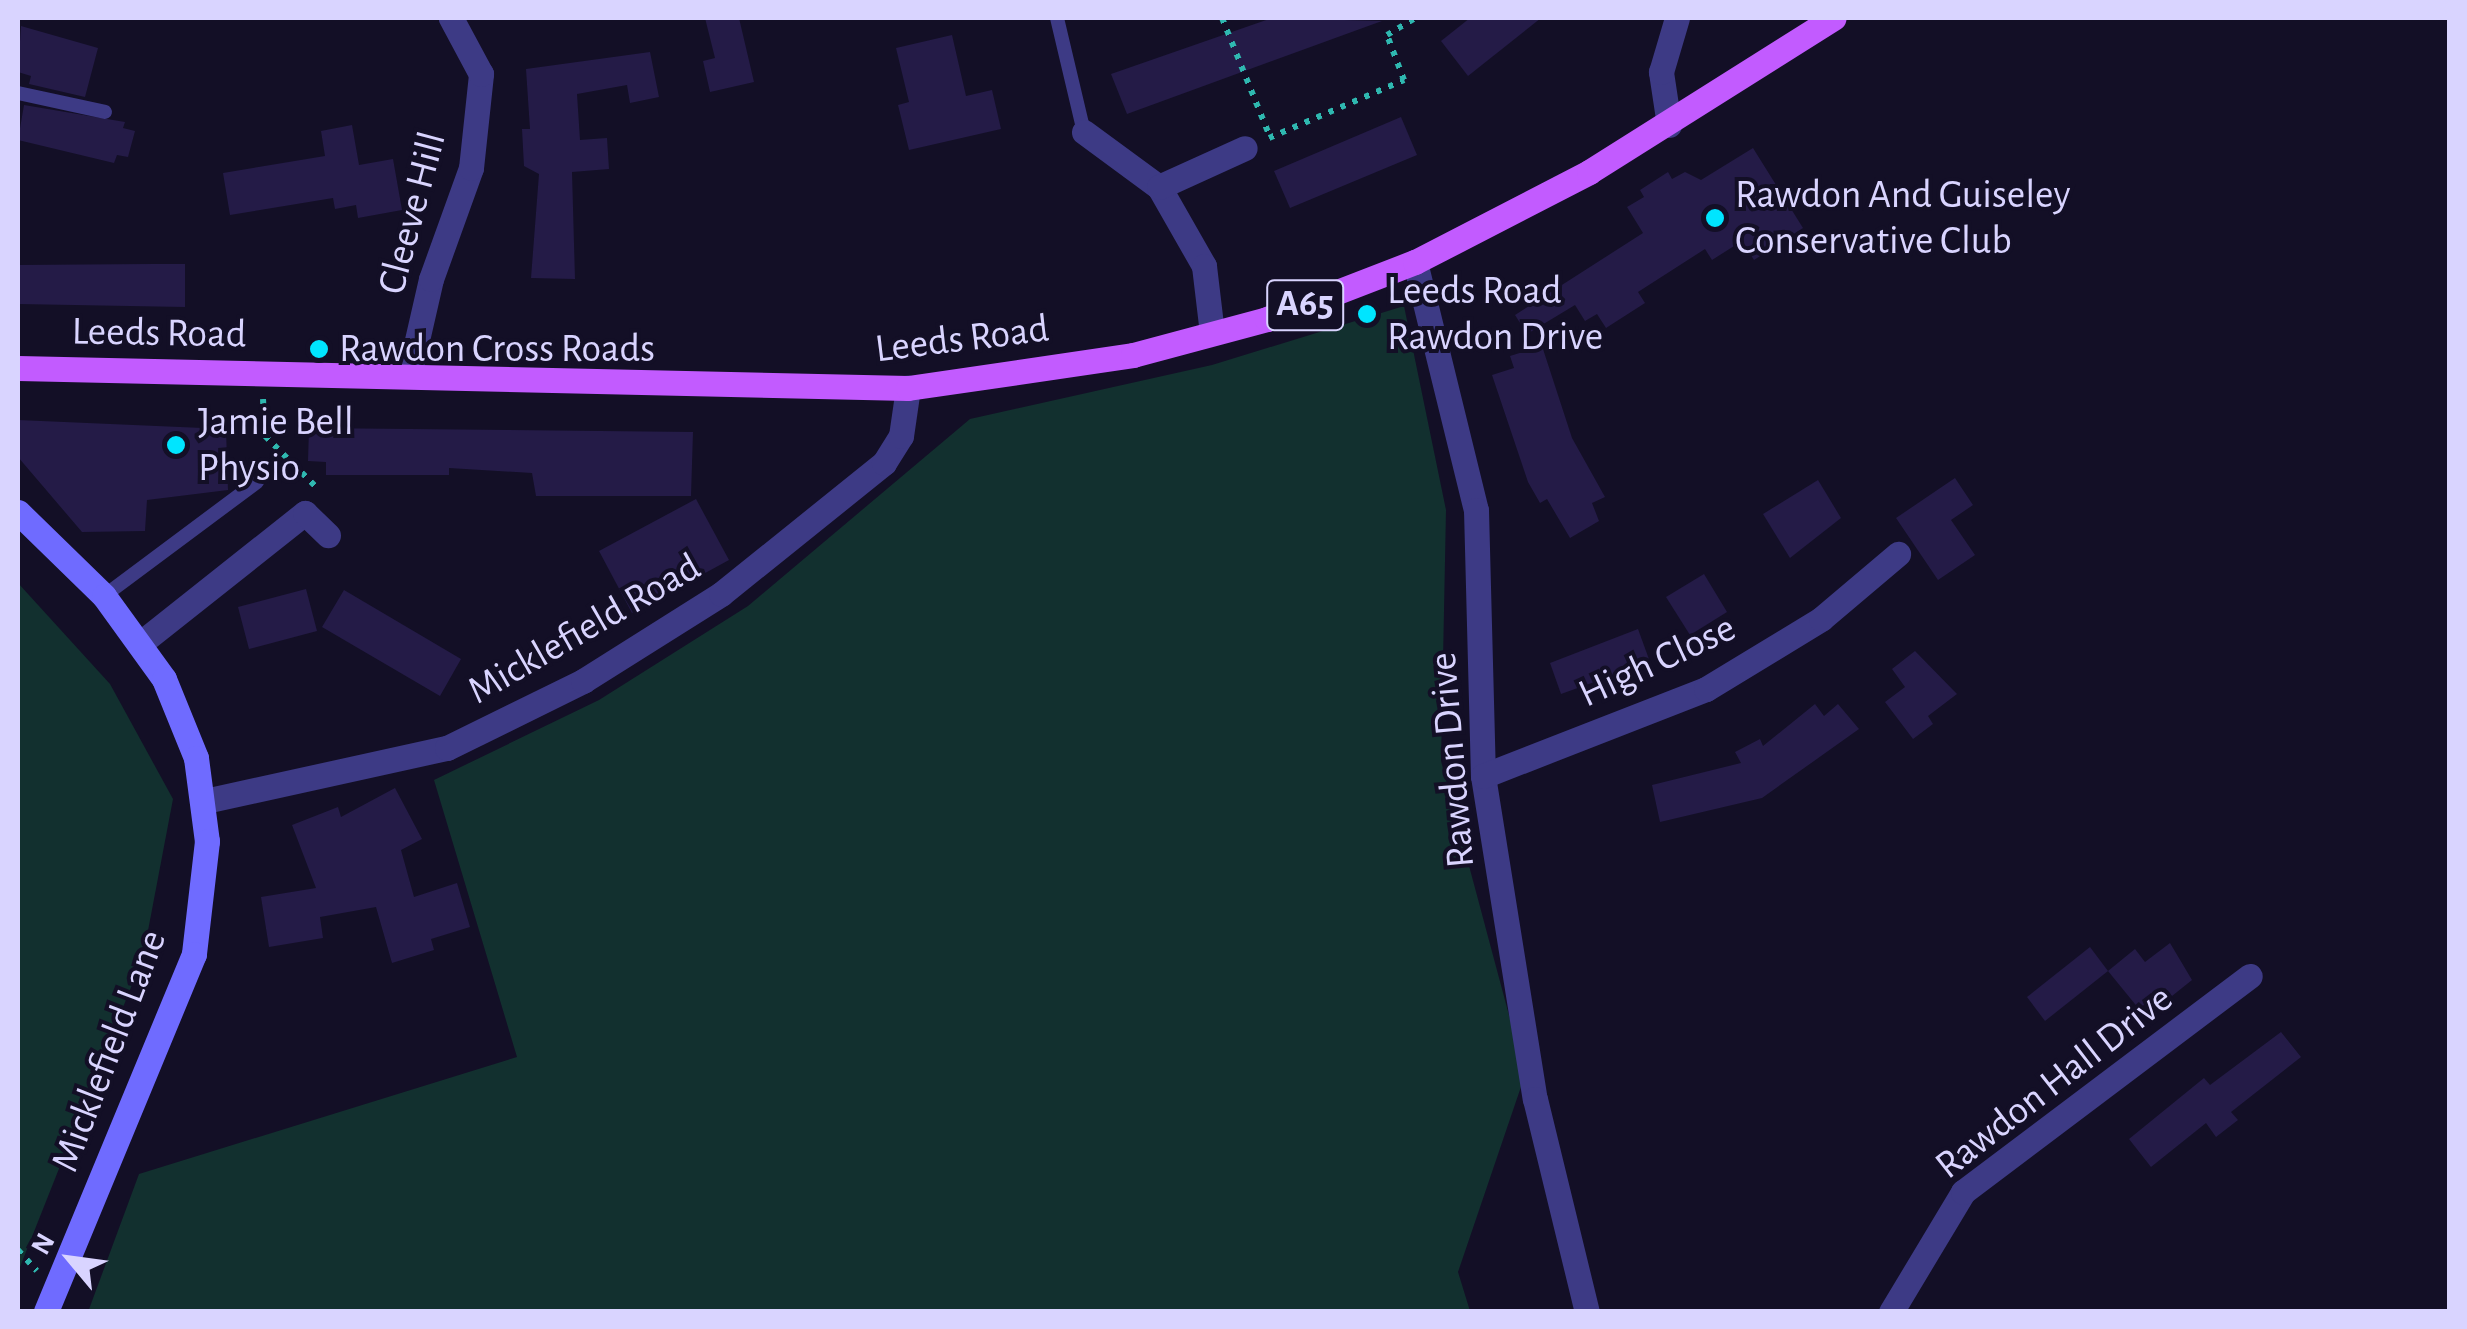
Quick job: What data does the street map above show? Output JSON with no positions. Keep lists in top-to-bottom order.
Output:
{
  "streets": {
    "main road": ["A65", "Leeds Road", "Micklefield Lane"],
    "street": [
      "Cleeve Hill",
      "Micklefield Road",
      "High Close",
      "Rawdon Drive",
      "Rawdon Hall Drive"
    ]
  },
  "crossings": [
    ["Cleeve Hill", "Leeds Road"],
    ["Leeds Road", "Micklefield Road"],
    ["Leeds Road", "Rawdon Drive"],
    ["Micklefield Road", "Micklefield Lane"],
    ["High Close", "Rawdon Drive"]
  ],
  "places": [
    "Rawdon And Guiseley Conservative Club",
    "Leeds Road Rawdon Drive",
    "Rawdon Cross Roads",
    "Jamie Bell Physio"
  ],
  "north": "top left"
}
